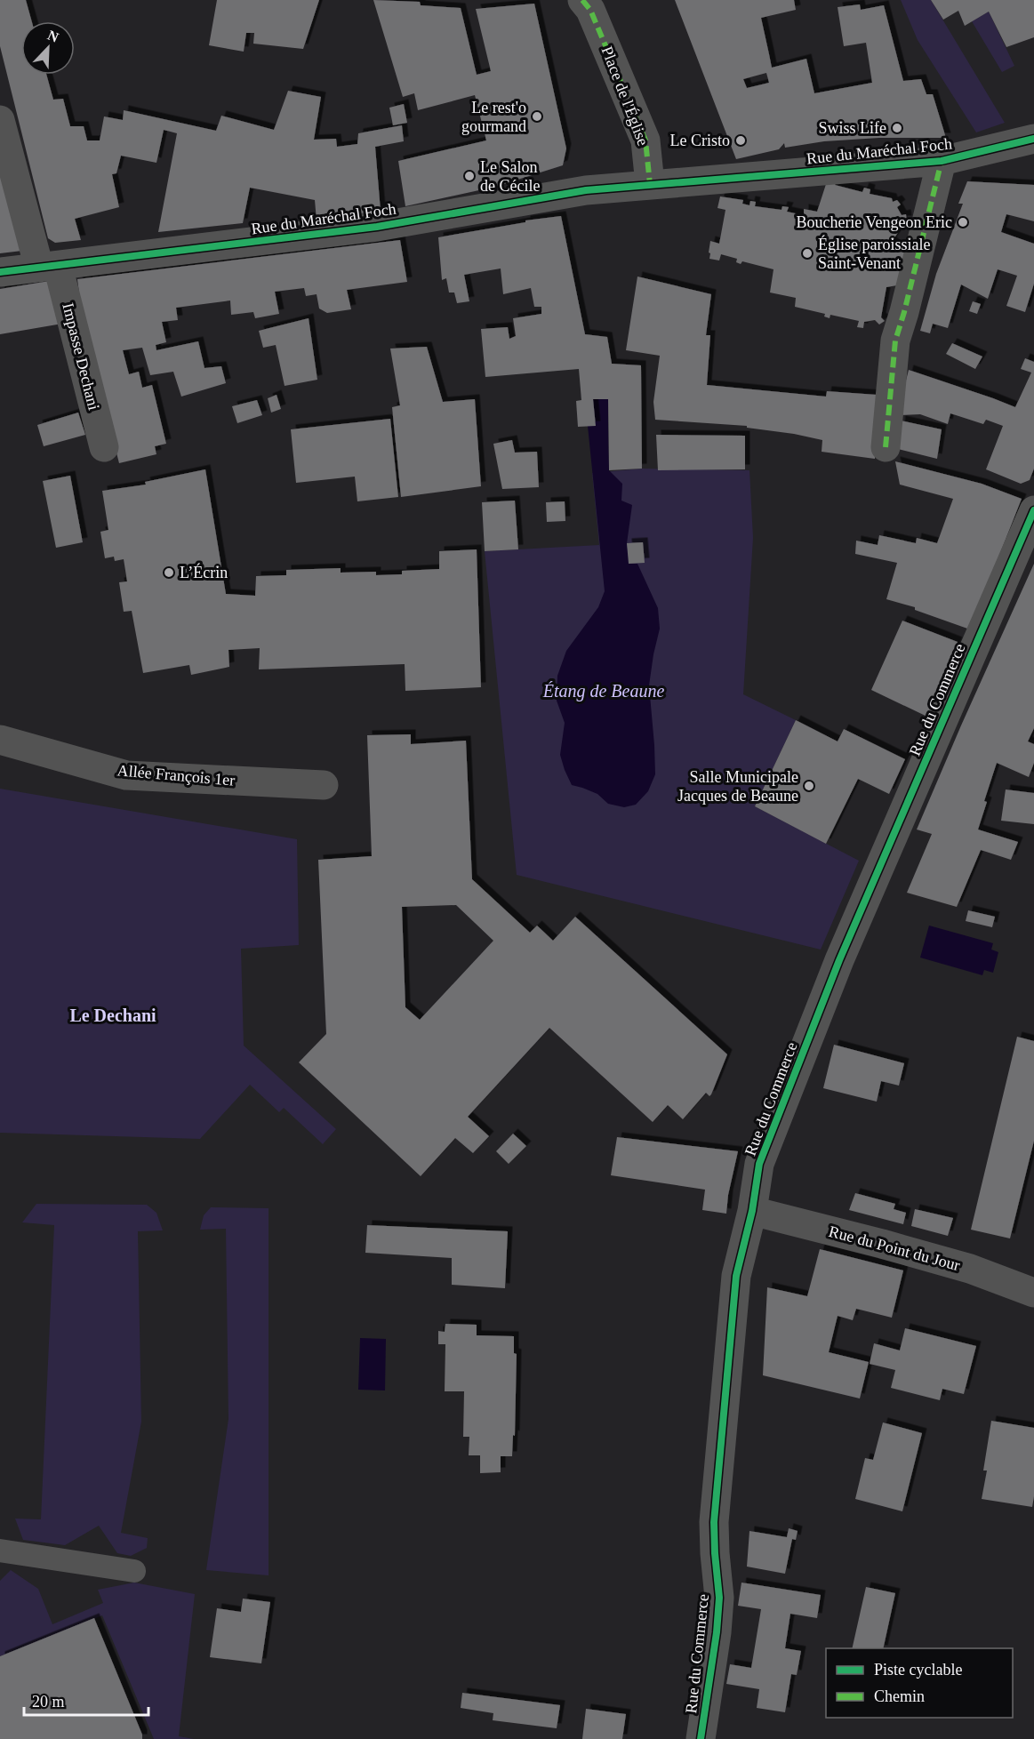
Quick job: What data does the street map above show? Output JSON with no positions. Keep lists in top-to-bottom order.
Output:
{
  "streets": {
    "street": [
      "Place de l'Église",
      "Rue du Maréchal Foch",
      "Impasse Dechani",
      "Rue du Commerce",
      "Allée François 1er",
      "Rue du Point du Jour"
    ]
  },
  "crossings": [
    ["Place de l'Église", "Rue du Maréchal Foch"],
    ["Rue du Maréchal Foch", "Impasse Dechani"],
    ["Rue du Commerce", "Rue du Point du Jour"]
  ],
  "districts": ["Le Dechani"],
  "water": ["Étang de Beaune"],
  "places": [
    "Le rest'o gourmand",
    "Swiss Life",
    "Le Cristo",
    "Le Salon de Cécile",
    "Boucherie Vengeon Eric",
    "Église paroissiale Saint-Venant",
    "L’Écrin",
    "Salle Municipale Jacques de Beaune"
  ],
  "legend": ["Piste cyclable", "Chemin"],
  "scale_bar": "20 m",
  "north": "top right"
}
